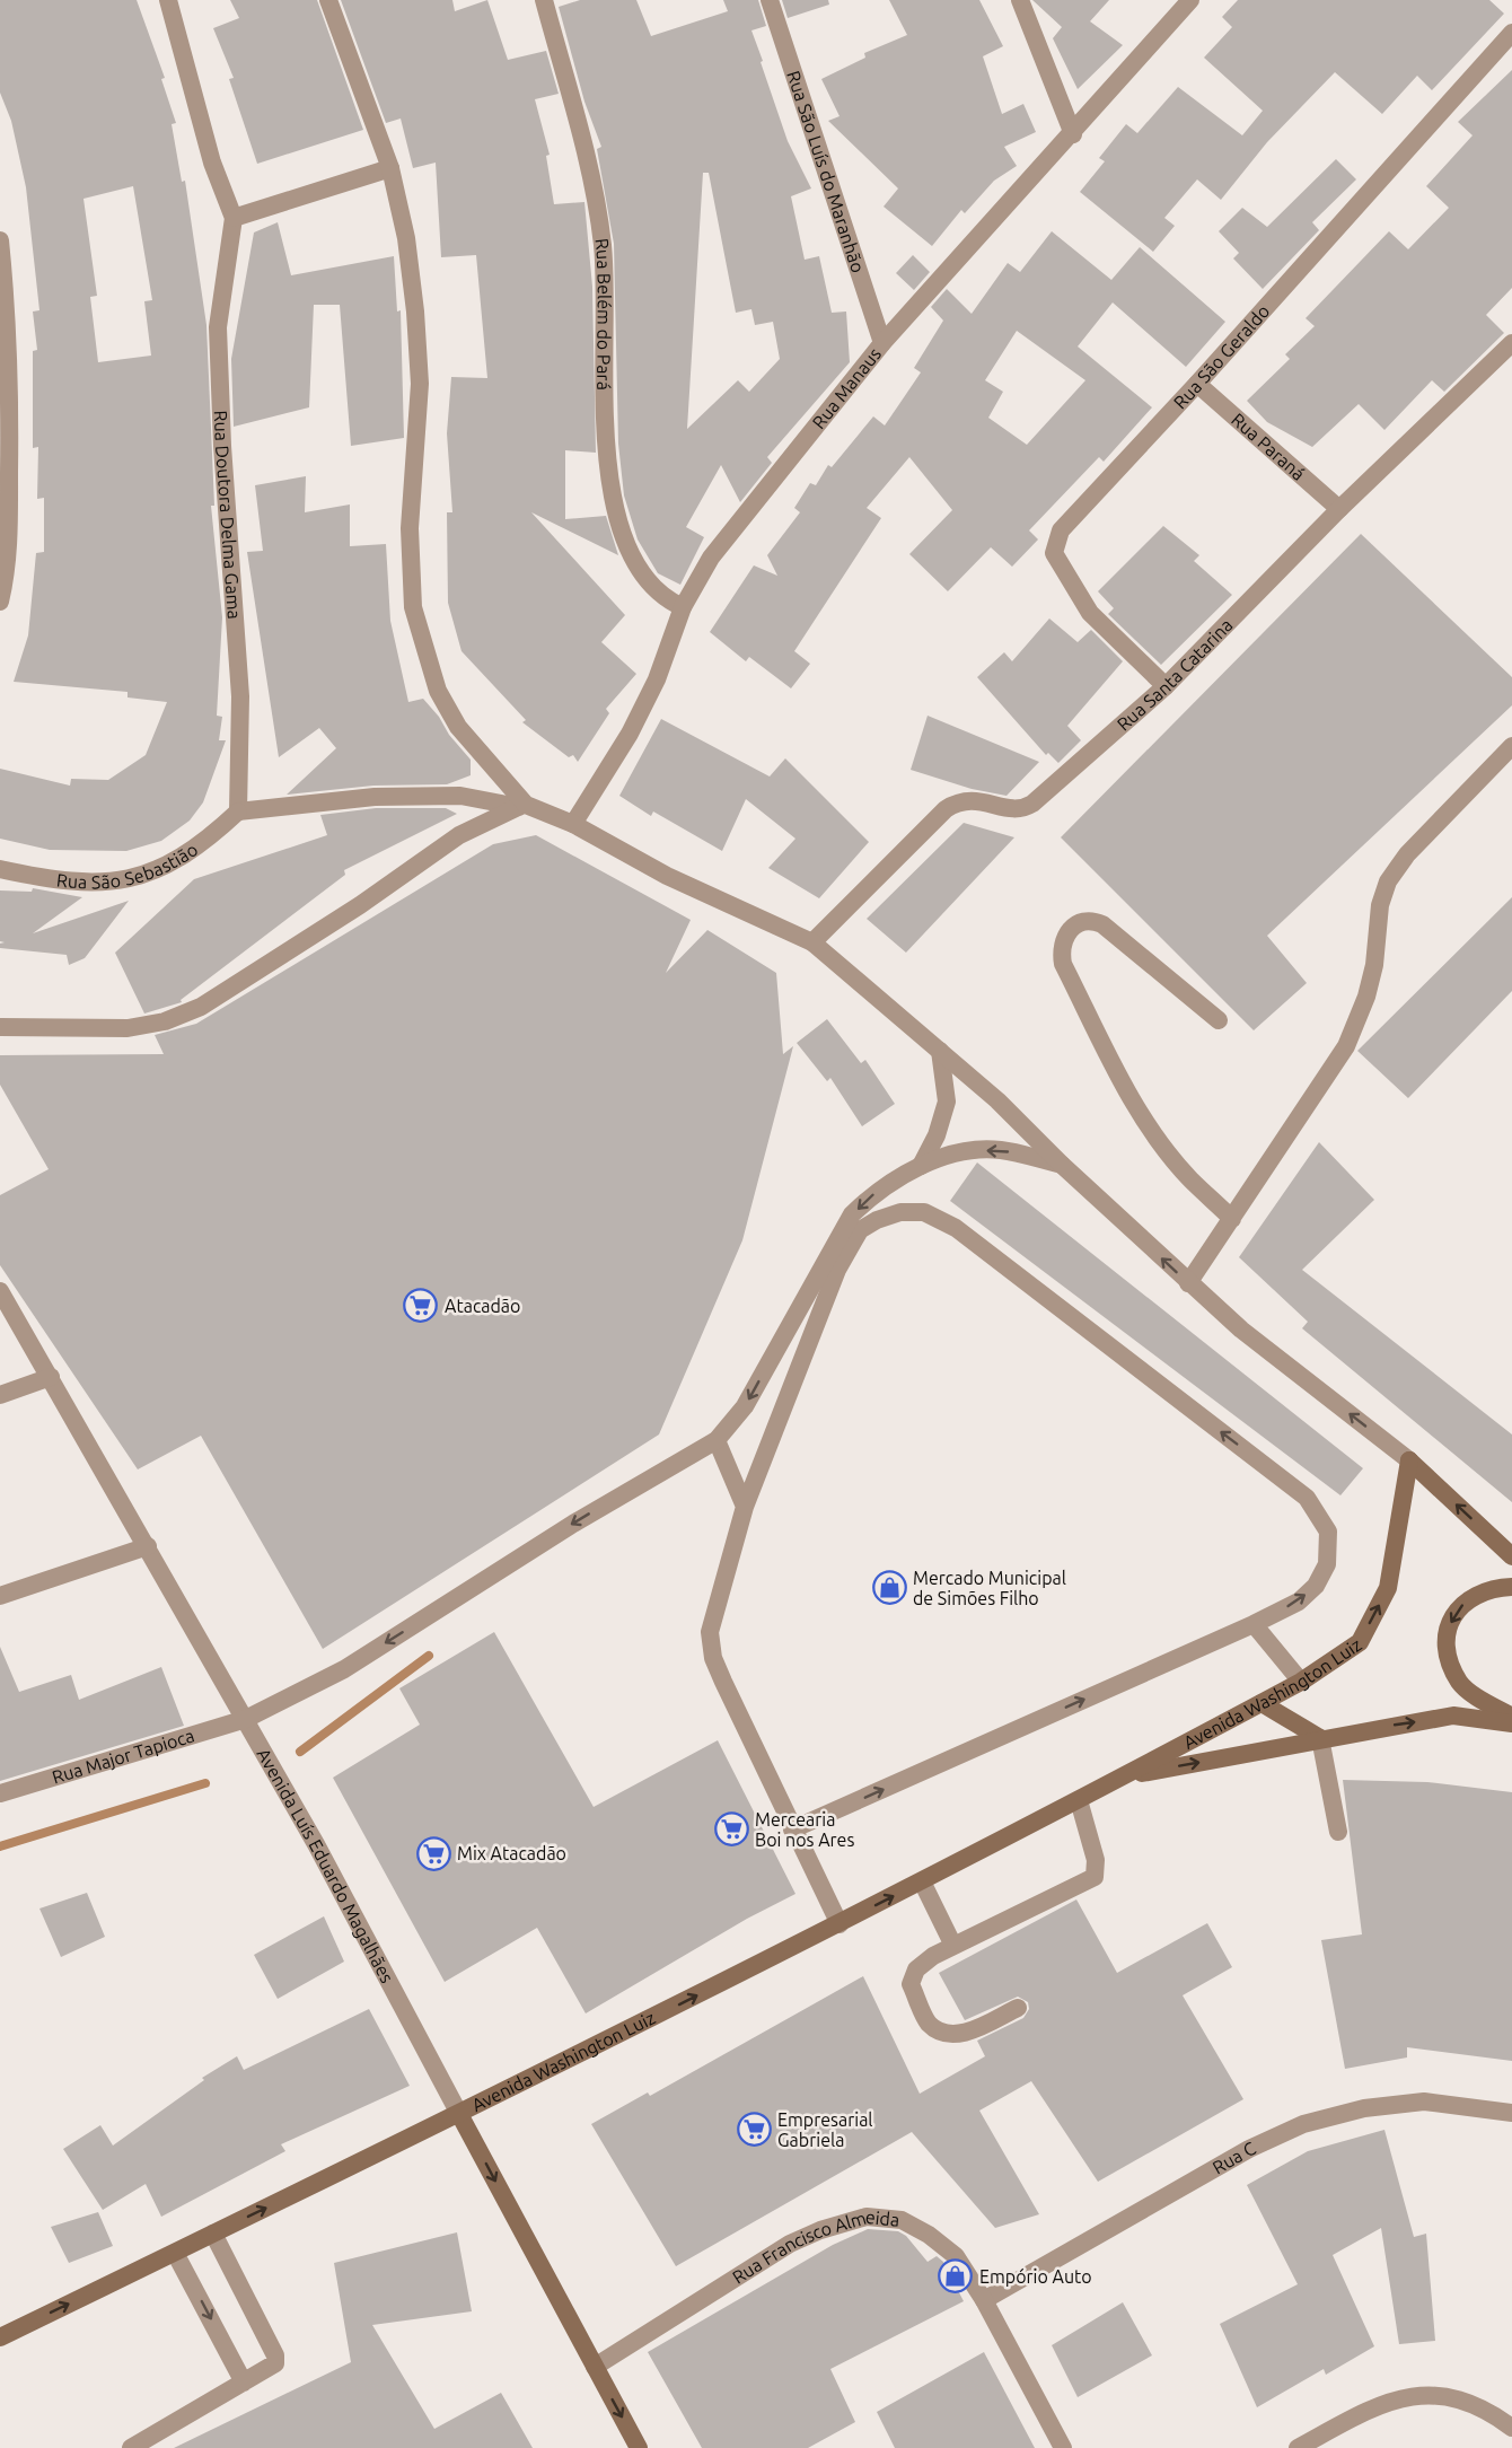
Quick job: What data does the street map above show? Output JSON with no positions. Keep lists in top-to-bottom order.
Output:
{
  "streets": {
    "main road": ["Avenida Washington Luiz", "Avenida Luís Eduardo Magalhães"],
    "street": [
      "Rua São Luís do Maranhão",
      "Rua Belém do Pará",
      "Rua São Geraldo",
      "Rua Manaus",
      "Rua Paraná",
      "Rua Doutora Delma Gama",
      "Rua Santa Catarina",
      "Rua São Sebastião",
      "Rua Major Tapioca",
      "Rua C",
      "Rua Francisco Almeida"
    ]
  },
  "crossings": [
    ["Rua São Luís do Maranhão", "Rua Manaus"],
    ["Rua Belém do Pará", "Rua Manaus"],
    ["Rua São Geraldo", "Rua Paraná"],
    ["Rua São Geraldo", "Rua Santa Catarina"],
    ["Rua Paraná", "Rua Santa Catarina"],
    ["Rua Doutora Delma Gama", "Rua São Sebastião"],
    ["Avenida Washington Luiz", "Avenida Luís Eduardo Magalhães"],
    ["Rua Major Tapioca", "Avenida Luís Eduardo Magalhães"],
    ["Avenida Luís Eduardo Magalhães", "Rua Francisco Almeida"],
    ["Rua C", "Rua Francisco Almeida"]
  ],
  "one_way": ["Avenida Washington Luiz", "Rua Major Tapioca"],
  "places": {
    "supermarket": [
      "Atacadão",
      "Mercearia Boi nos Ares",
      "Mix Atacadão",
      "Empresarial Gabriela"
    ],
    "shop": ["Mercado Municipal de Simões Filho", "Empório Auto"]
  }
}
